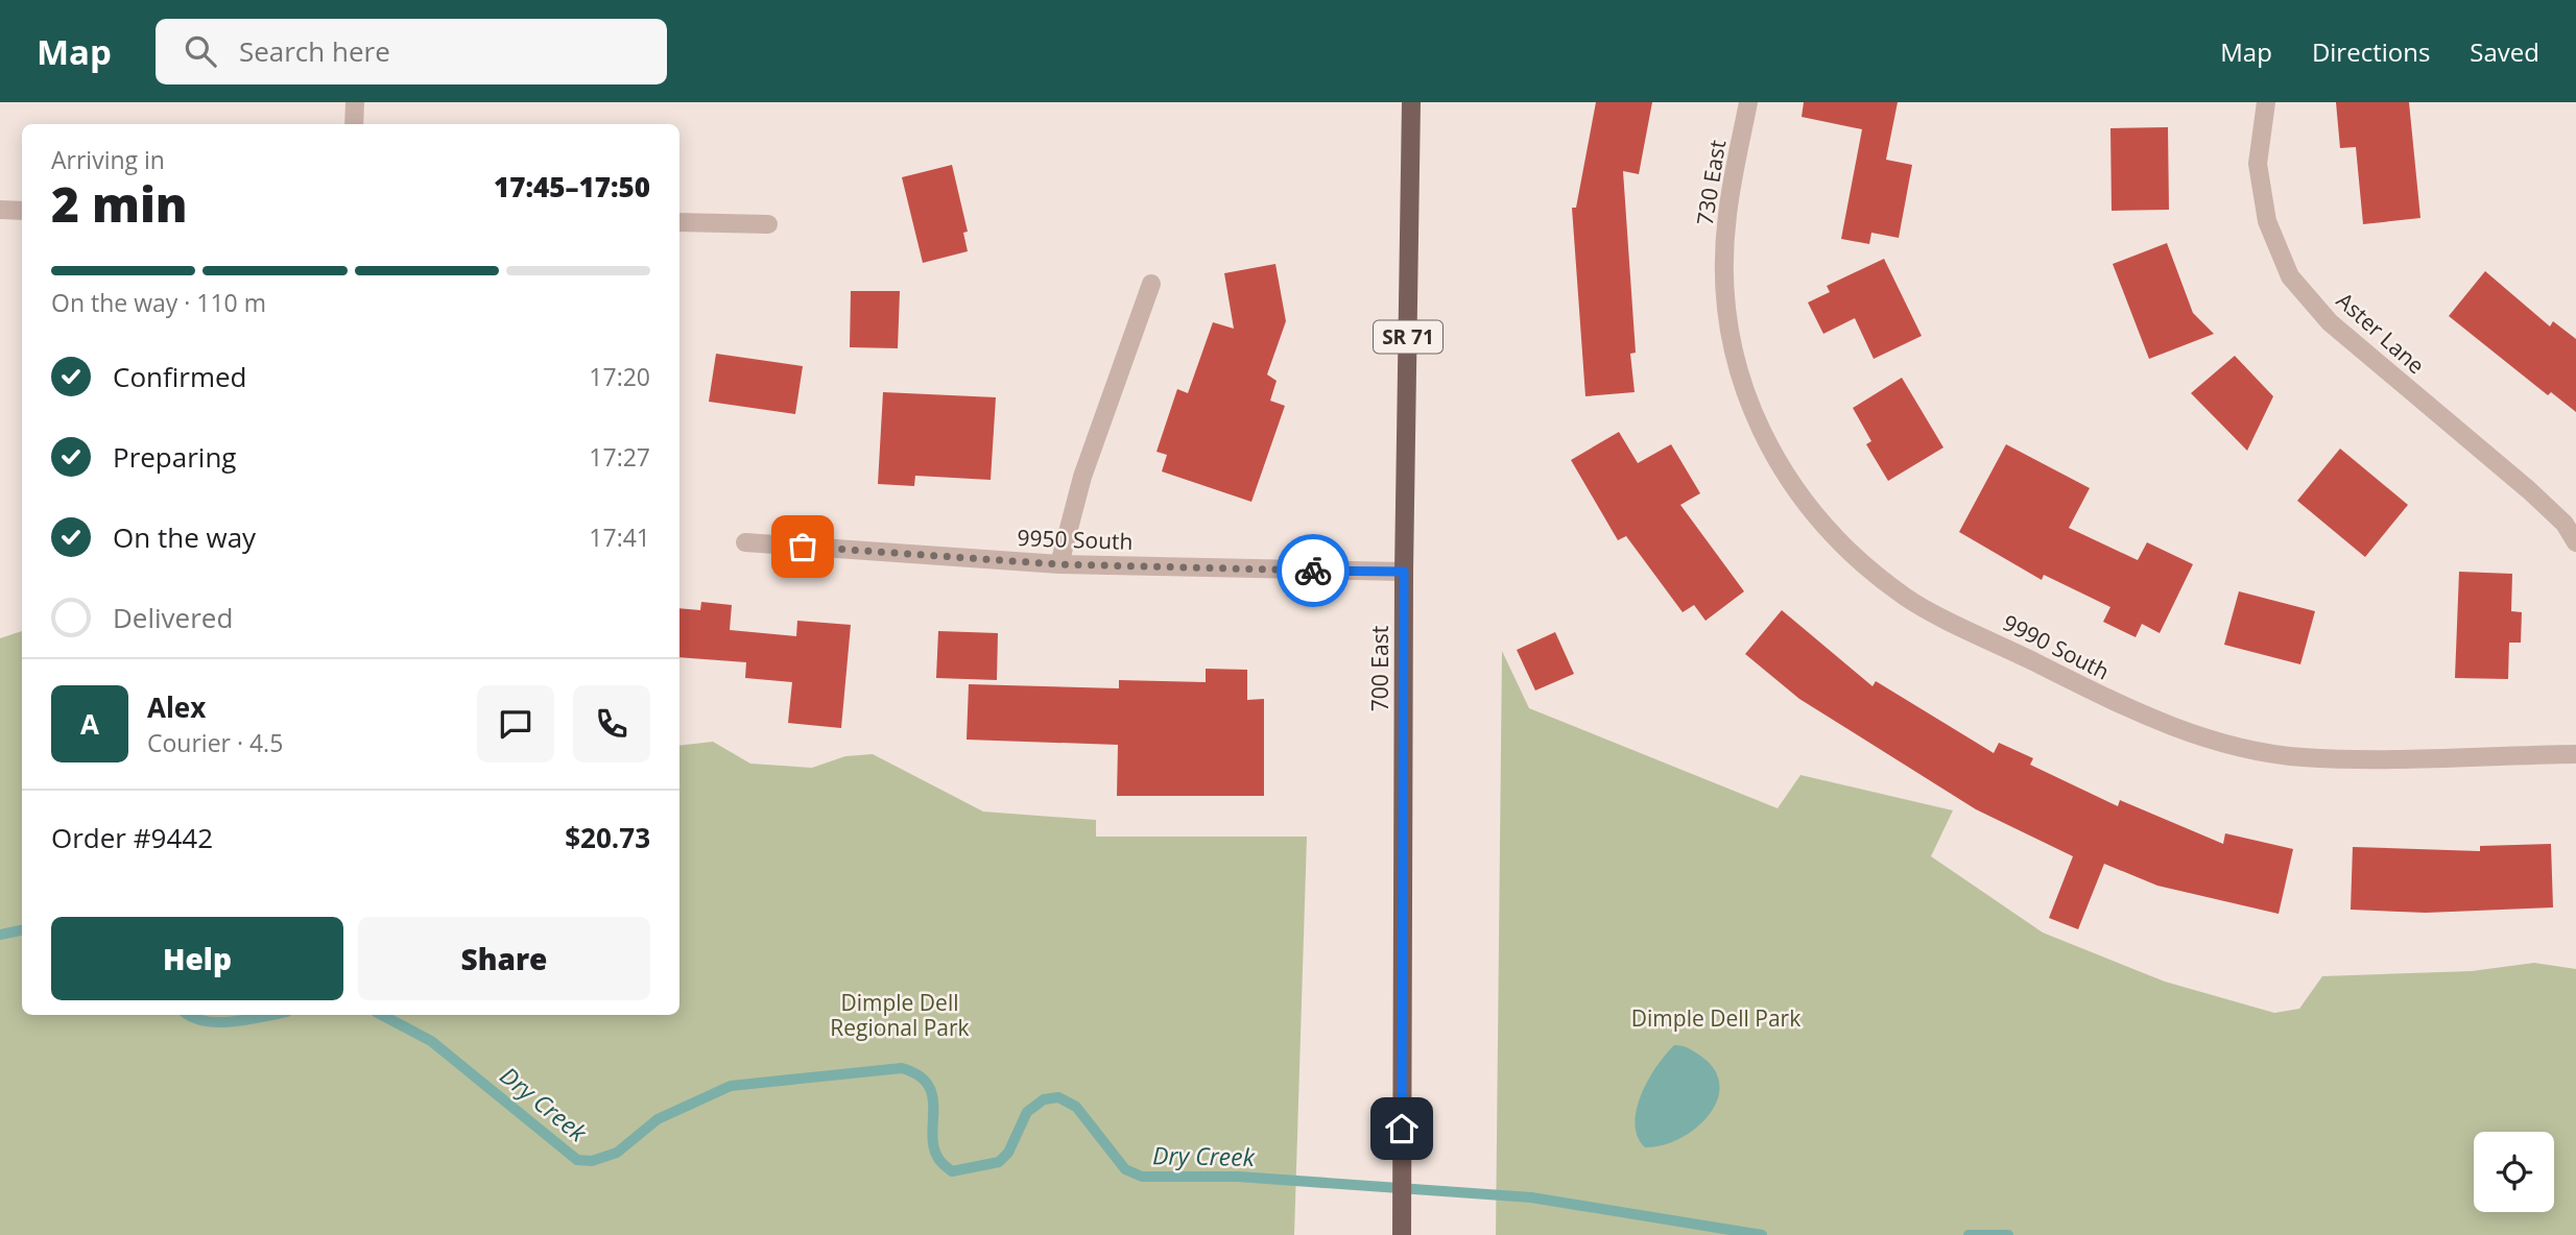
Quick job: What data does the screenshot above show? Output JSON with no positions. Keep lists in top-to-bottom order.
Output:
{
  "streets": {
    "main road": ["SR 71", "700 East"],
    "street": [
      "730 East",
      "Aster Lane",
      "9950 South",
      "9990 South"
    ]
  },
  "crossings": [
    ["730 East", "9990 South"],
    ["9950 South", "700 East"]
  ],
  "water": ["Dry Creek"],
  "parks": ["Dimple Dell Regional Park", "Dimple Dell Park"],
  "page": {
    "header": "Map",
    "search": "Search here",
    "nav": ["Map", "Directions", "Saved"],
    "heading": ["2 min", "Arriving in", "17:45–17:50"],
    "panel": [
      "Alex",
      "Courier · 4.5",
      "Order #9442",
      "$20.73"
    ],
    "bar": "On the way · 110 m",
    "list": [
      ["Confirmed", "17:20"],
      ["Preparing", "17:27"],
      ["On the way", "17:41"],
      "Delivered"
    ],
    "round": "A",
    "buttons": ["Help", "Share"]
  }
}
